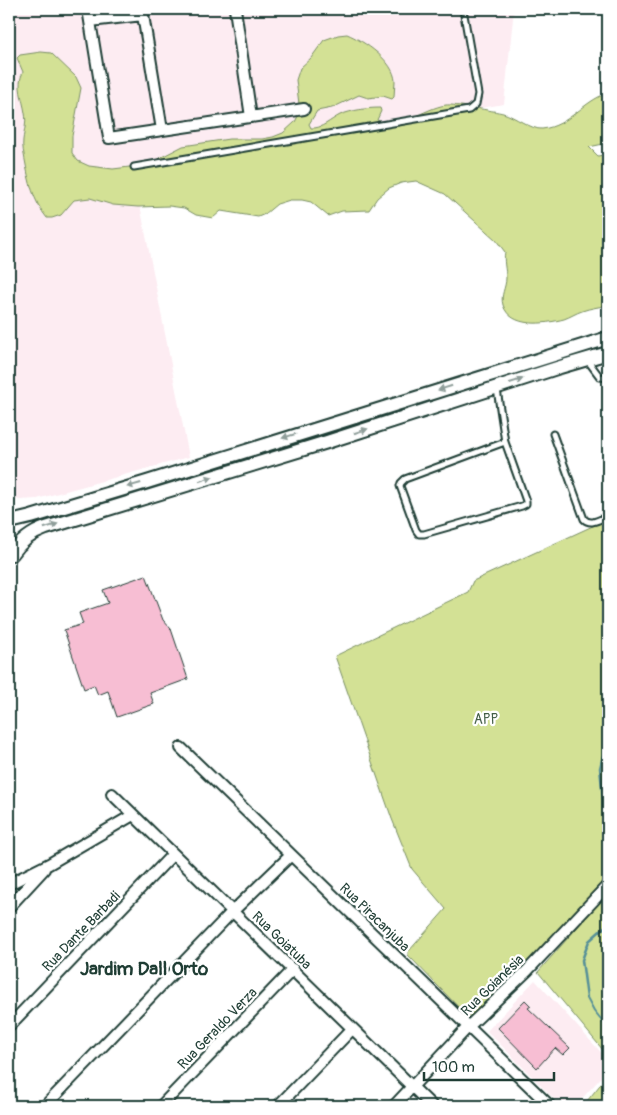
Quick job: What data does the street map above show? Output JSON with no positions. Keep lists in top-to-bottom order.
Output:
{
  "streets": {
    "street": [
      "Rua Piracanjuba",
      "Rua Dante Barbadi",
      "Rua Goiatuba",
      "Rua Goianésia",
      "Rua Geraldo Verza"
    ]
  },
  "crossings": [
    ["Rua Piracanjuba", "Rua Goianésia"],
    ["Rua Dante Barbadi", "Rua Goiatuba"],
    ["Rua Goiatuba", "Rua Goianésia"],
    ["Rua Goiatuba", "Rua Geraldo Verza"]
  ],
  "districts": ["Jardim Dall Orto"],
  "parks": ["APP"],
  "scale_bar": "100 m"
}
